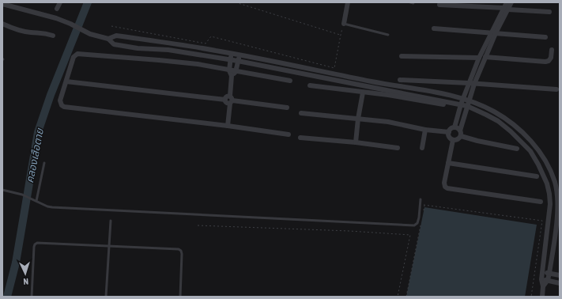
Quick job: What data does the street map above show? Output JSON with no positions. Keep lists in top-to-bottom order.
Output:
{
  "water": ["คลองเสือตาย"],
  "north": "bottom"
}
